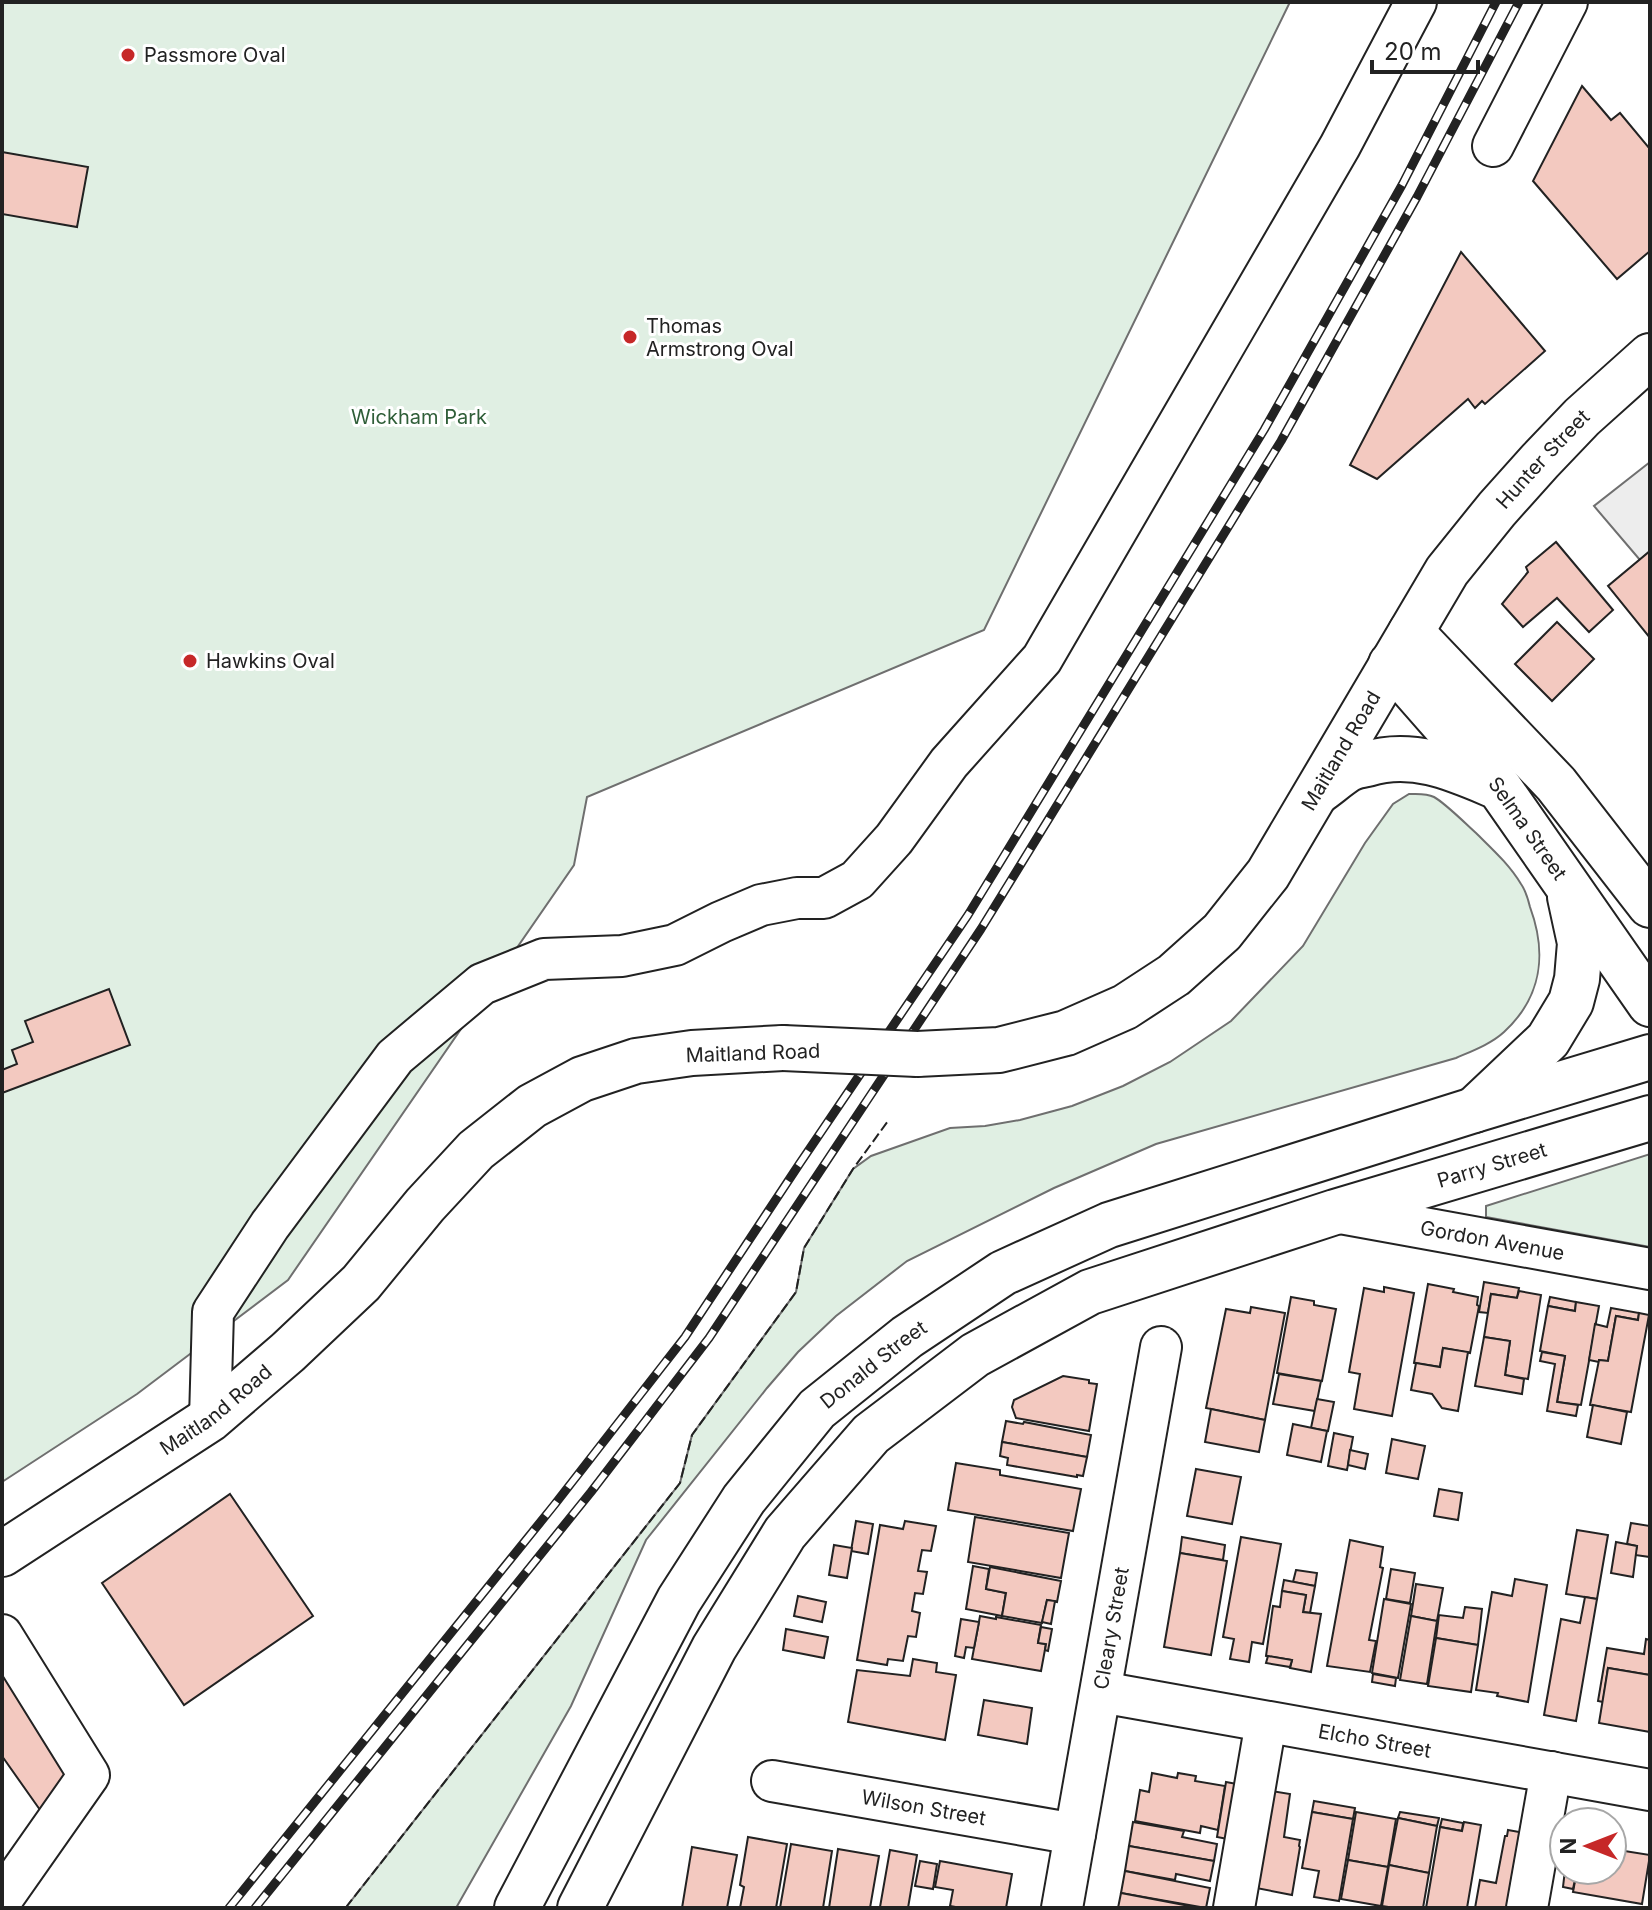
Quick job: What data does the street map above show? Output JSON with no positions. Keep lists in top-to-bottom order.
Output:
{
  "streets": {
    "main road": [
      "Hunter Street",
      "Maitland Road",
      "Selma Street",
      "Parry Street",
      "Donald Street"
    ],
    "street": [
      "Gordon Avenue",
      "Cleary Street",
      "Elcho Street",
      "Wilson Street"
    ]
  },
  "crossings": [
    ["Hunter Street", "Maitland Road"],
    ["Maitland Road", "Selma Street"],
    ["Parry Street", "Gordon Avenue"],
    ["Cleary Street", "Elcho Street"],
    ["Cleary Street", "Wilson Street"]
  ],
  "parks": ["Wickham Park"],
  "places": ["Passmore Oval", "Thomas Armstrong Oval", "Hawkins Oval"],
  "scale_bar": "20 m",
  "north": "left"
}
